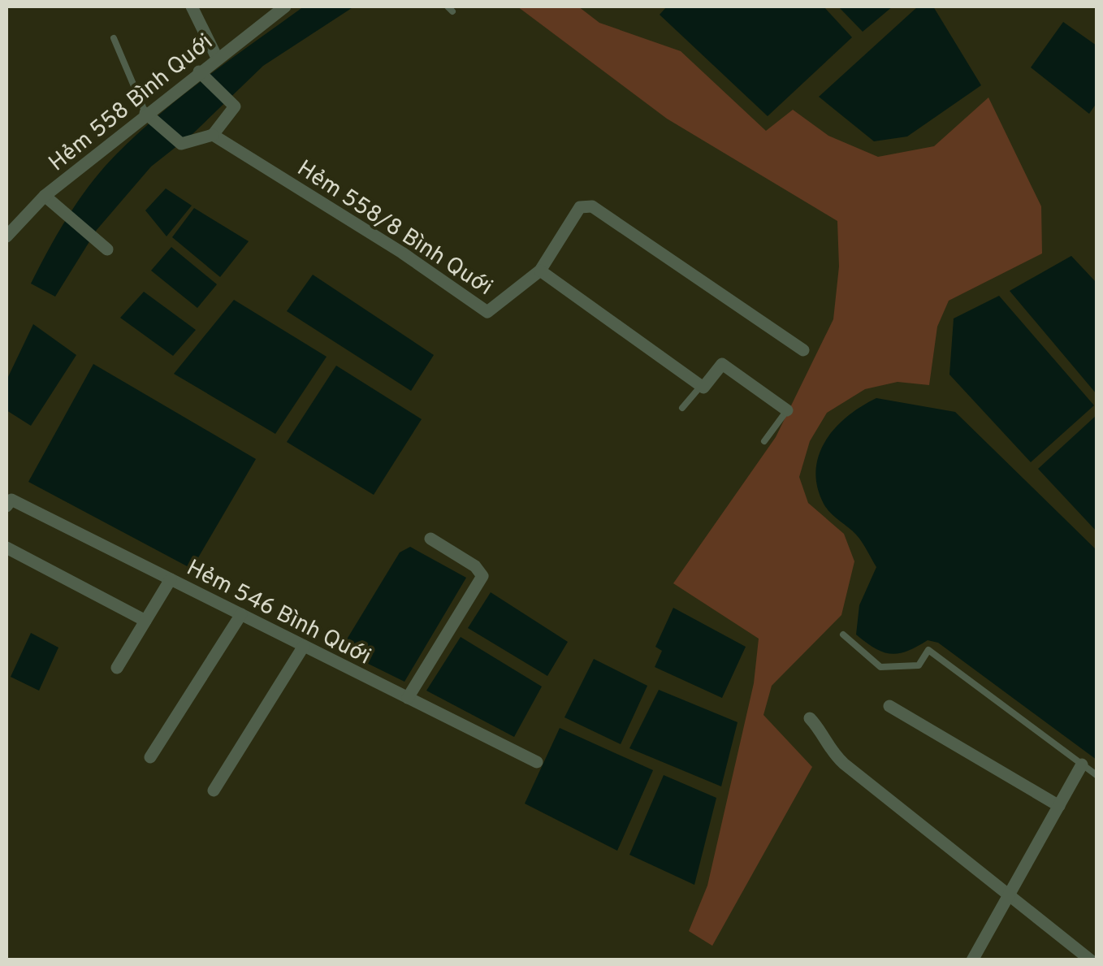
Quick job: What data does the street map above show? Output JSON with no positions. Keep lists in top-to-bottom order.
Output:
{
  "streets": {
    "street": ["Hẻm 558 Bình Quới", "Hẻm 558/8 Bình Quới", "Hẻm 546 Bình Quới"]
  }
}
